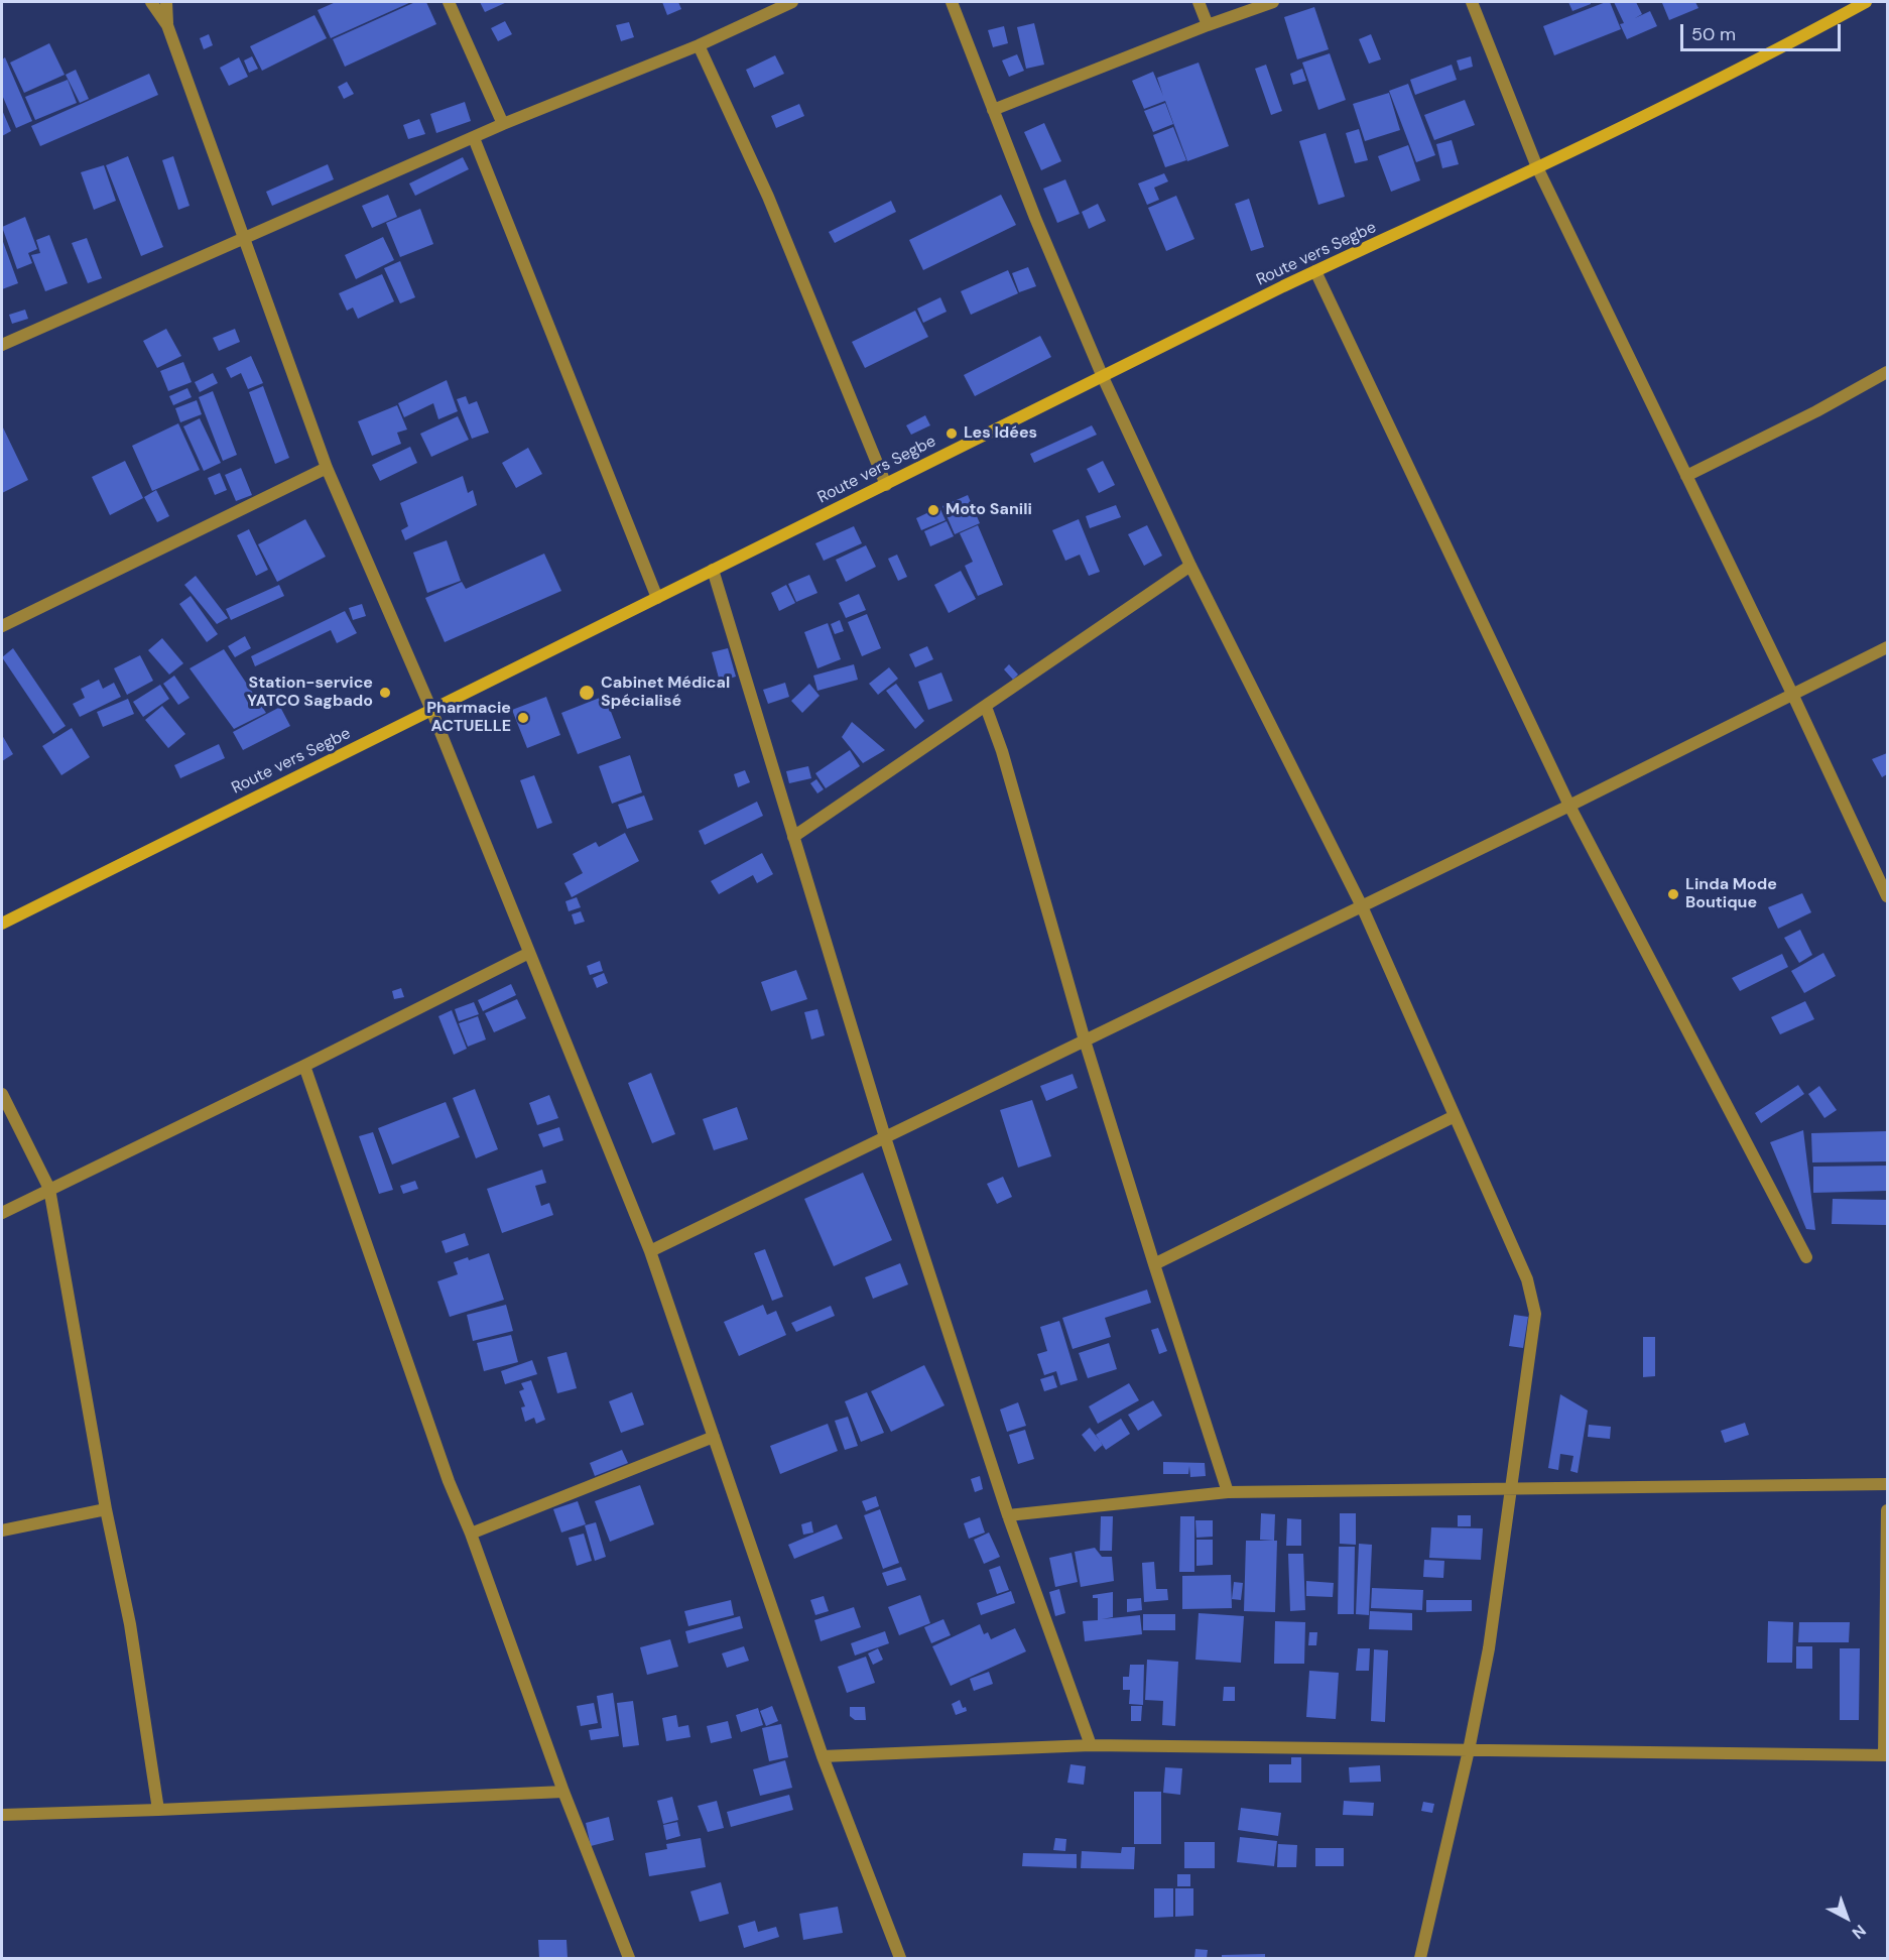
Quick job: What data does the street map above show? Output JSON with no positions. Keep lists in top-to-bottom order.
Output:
{
  "streets": {
    "main road": ["Route vers Segbe"]
  },
  "places": [
    "Les Idées",
    "Moto Sanili",
    "Station-service YATCO Sagbado",
    "Cabinet Médical Spécialisé",
    "Pharmacie ACTUELLE",
    "Linda Mode Boutique"
  ],
  "scale_bar": "50 m",
  "north": "bottom right"
}
